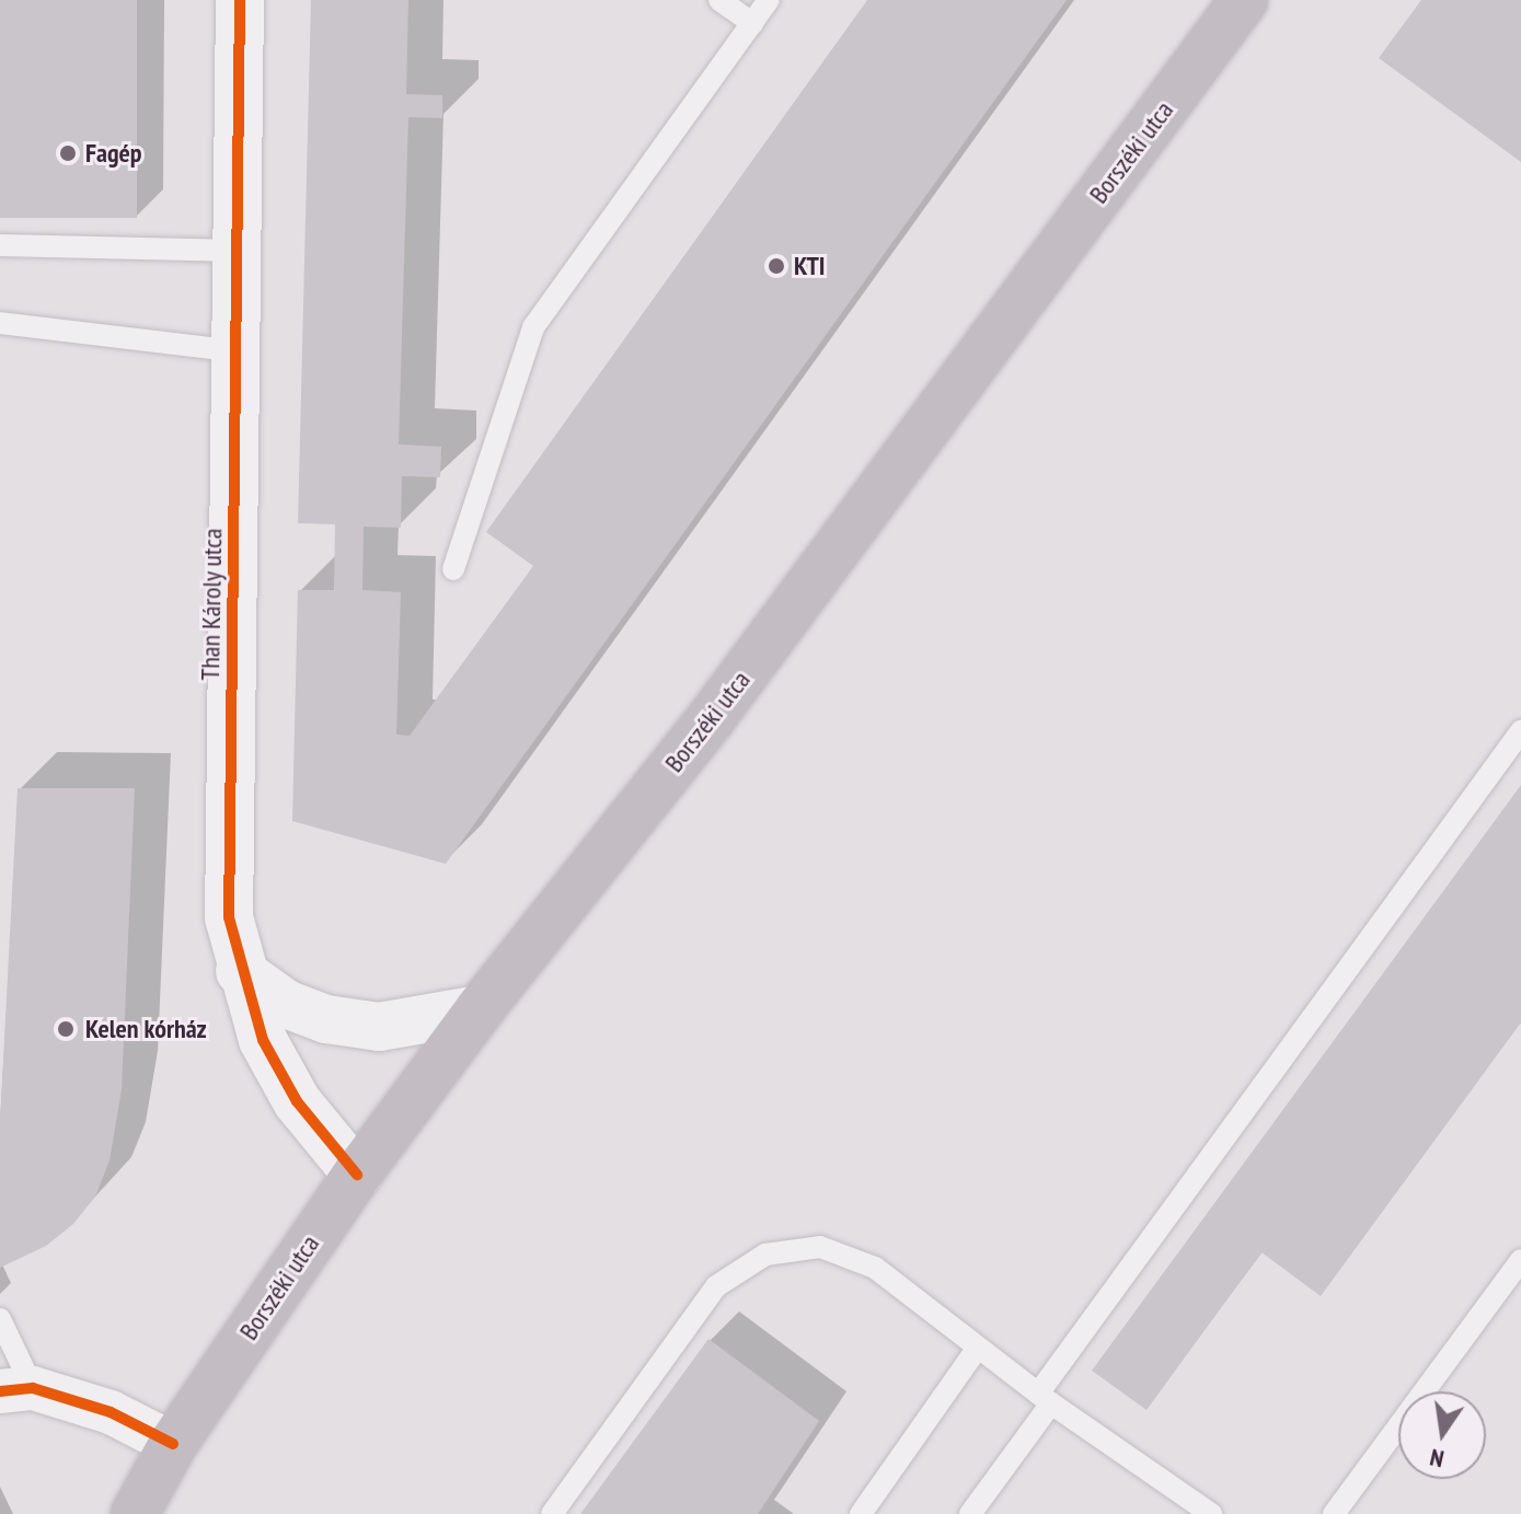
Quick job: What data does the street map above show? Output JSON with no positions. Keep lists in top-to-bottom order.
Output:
{
  "streets": {
    "main road": ["Borszéki utca"],
    "street": ["Than Károly utca"]
  },
  "crossings": [
    ["Borszéki utca", "Than Károly utca"]
  ],
  "places": ["Fagép", "KTI", "Kelen kórház"],
  "north": "bottom"
}
